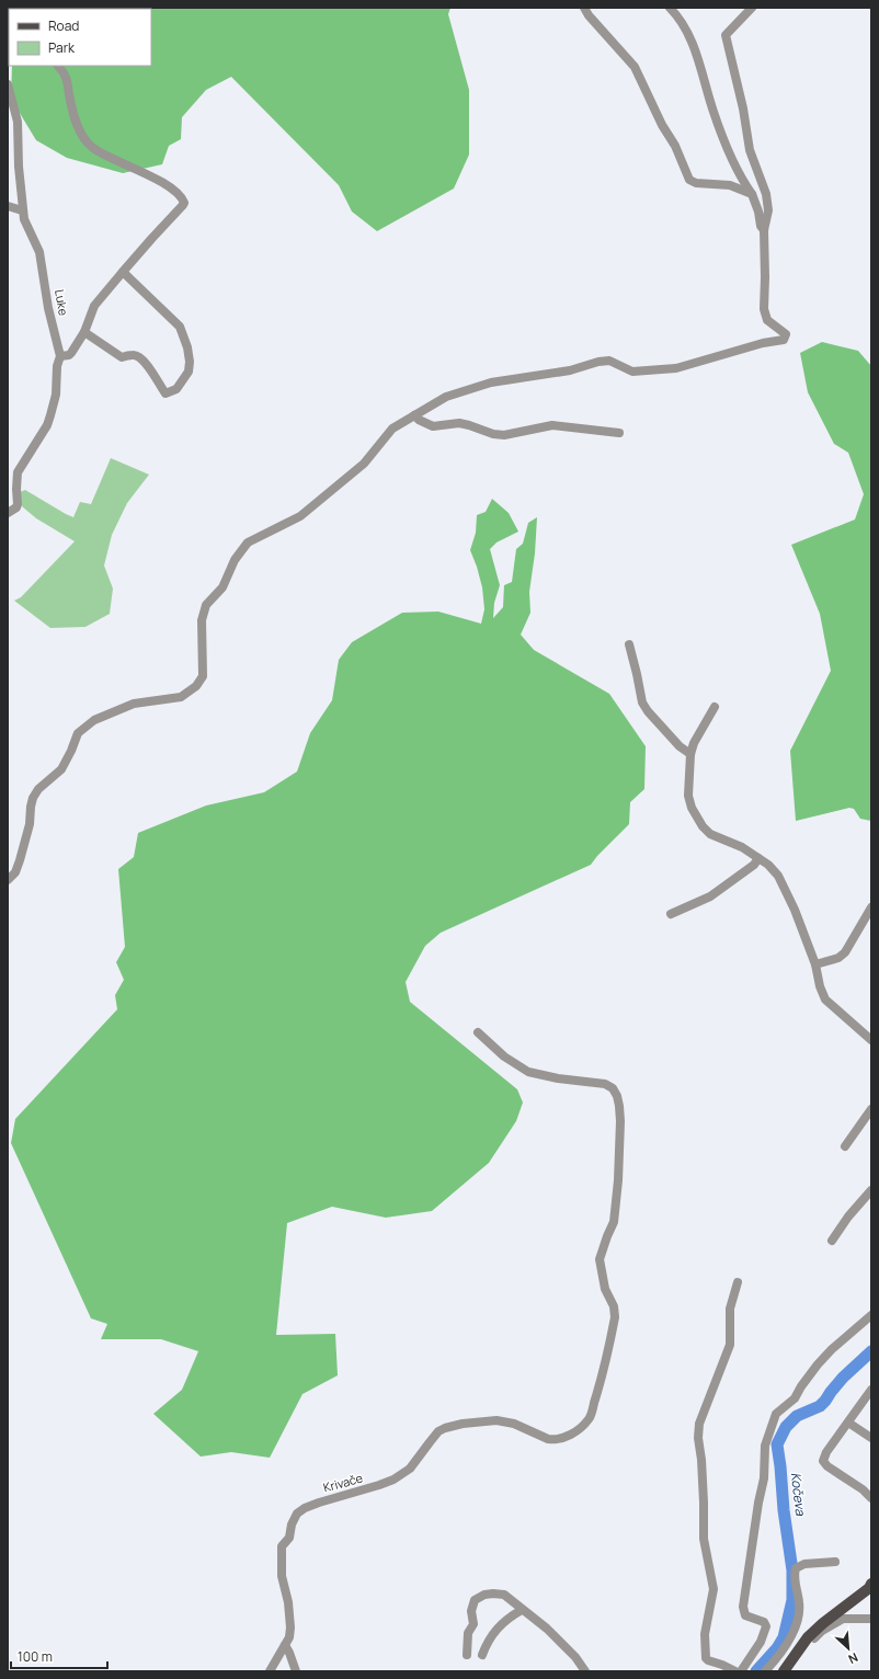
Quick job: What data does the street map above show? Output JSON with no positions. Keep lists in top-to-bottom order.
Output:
{
  "streets": {
    "street": ["Luke", "Krivače"]
  },
  "water": ["Kočeva"],
  "legend": ["Road", "Park"],
  "scale_bar": "100 m",
  "north": "bottom right"
}
